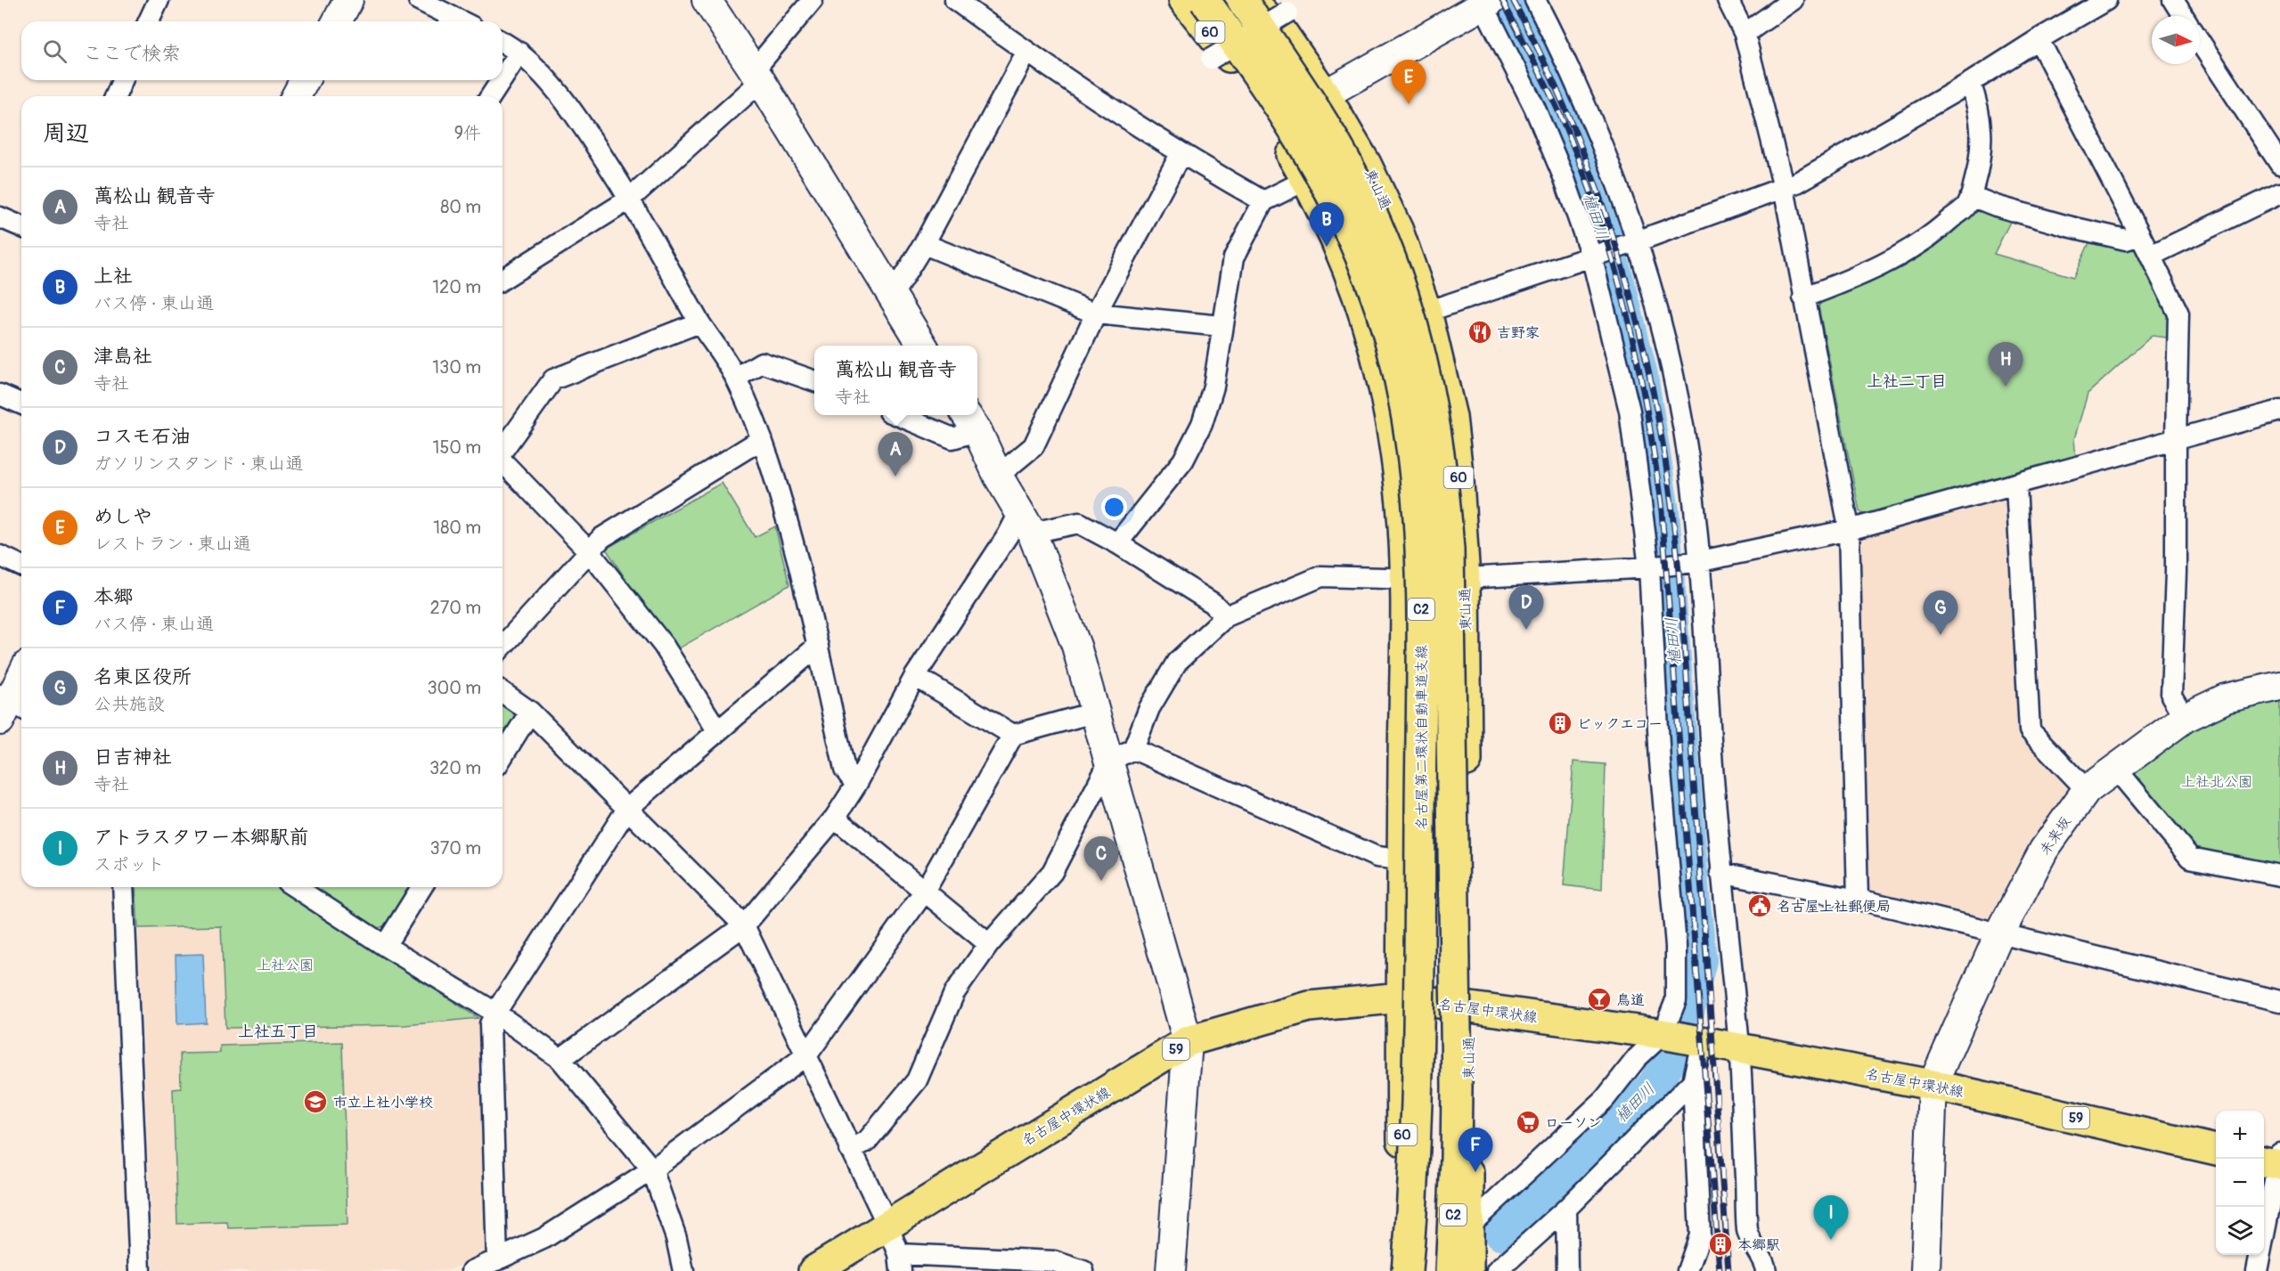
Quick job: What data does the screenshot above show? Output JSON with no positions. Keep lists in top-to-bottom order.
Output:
{
  "streets": {
    "main road": [
      "60",
      "東山通",
      "C2",
      "名古屋第二環状自動車道支線",
      "名古屋中環状線",
      "59"
    ],
    "street": ["未来坂"]
  },
  "crossings": [
    ["60", "東山通"],
    ["60", "名古屋第二環状自動車道支線"],
    ["60", "名古屋中環状線"],
    ["東山通", "名古屋中環状線"],
    ["未来坂", "名古屋中環状線"]
  ],
  "districts": ["上社二丁目", "上社五丁目"],
  "water": ["植田川"],
  "parks": ["上社北公園", "上社公園"],
  "places": {
    "restaurant": ["吉野家"],
    "building": ["ビックエコー", "本郷駅"],
    "public building": ["名古屋上社郵便局"],
    "bar": ["鳥道"],
    "school or university": ["市立上社小学校"],
    "supermarket": ["ローソン"]
  },
  "north": "right",
  "page": {
    "search": "ここで検索",
    "pins": [
      "E",
      "B",
      "H",
      "A",
      "D",
      "G",
      "C",
      "F",
      "I"
    ],
    "heading": ["周辺", "9件"],
    "list": [
      {
        "mark": "A",
        "name": "萬松山 観音寺",
        "note": "寺社",
        "value": "80 m"
      },
      {
        "mark": "B",
        "name": "上社",
        "note": "バス停 · 東山通",
        "value": "120 m"
      },
      {
        "mark": "C",
        "name": "津島社",
        "note": "寺社",
        "value": "130 m"
      },
      {
        "mark": "D",
        "name": "コスモ石油",
        "note": "ガソリンスタンド · 東山通",
        "value": "150 m"
      },
      {
        "mark": "E",
        "name": "めしや",
        "note": "レストラン · 東山通",
        "value": "180 m"
      },
      {
        "mark": "F",
        "name": "本郷",
        "note": "バス停 · 東山通",
        "value": "270 m"
      },
      {
        "mark": "G",
        "name": "名東区役所",
        "note": "公共施設",
        "value": "300 m"
      },
      {
        "mark": "H",
        "name": "日吉神社",
        "note": "寺社",
        "value": "320 m"
      },
      {
        "mark": "I",
        "name": "アトラスタワー本郷駅前",
        "note": "スポット",
        "value": "370 m"
      }
    ],
    "popup": ["萬松山 観音寺", "寺社"],
    "map_buttons": ["+", "−"]
  }
}
